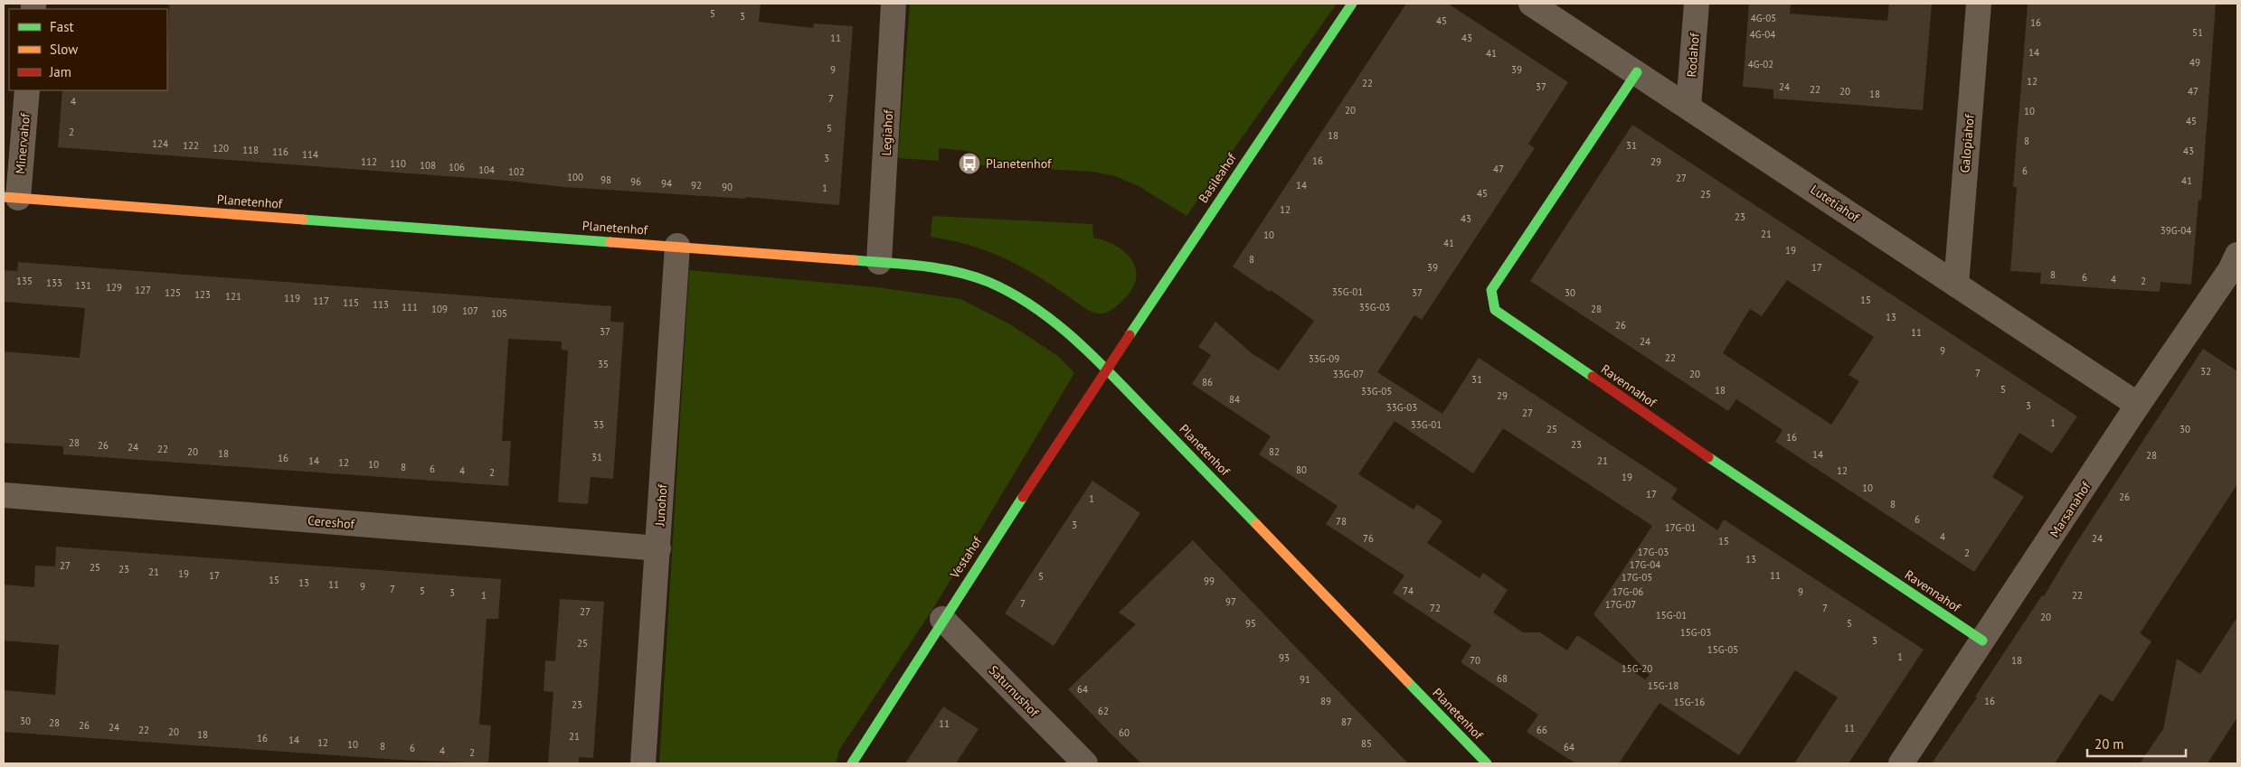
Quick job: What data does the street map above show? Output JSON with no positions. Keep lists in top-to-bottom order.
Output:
{
  "streets": {
    "street": [
      "Rodahof",
      "Legiahof",
      "Minervahof",
      "Galopiahof",
      "Basileahof",
      "Planetenhof",
      "Lutetiahof",
      "Ravennahof",
      "Junohof",
      "Marsanahof",
      "Cereshof",
      "Vestahof",
      "Saturnushof"
    ]
  },
  "crossings": [
    ["Rodahof", "Lutetiahof"],
    ["Legiahof", "Planetenhof"],
    ["Minervahof", "Planetenhof"],
    ["Galopiahof", "Lutetiahof"],
    ["Basileahof", "Planetenhof"],
    ["Basileahof", "Vestahof"],
    ["Planetenhof", "Junohof"],
    ["Planetenhof", "Vestahof"],
    ["Lutetiahof", "Ravennahof"],
    ["Lutetiahof", "Marsanahof"],
    ["Ravennahof", "Marsanahof"],
    ["Junohof", "Cereshof"],
    ["Vestahof", "Saturnushof"]
  ],
  "places": {
    "bus stop": ["Planetenhof"]
  },
  "house_numbers": [
    "5",
    "3",
    "4G-05",
    "45",
    "16",
    "51",
    "4G-04",
    "11",
    "43",
    "14",
    "41",
    "49",
    "4G-02",
    "9",
    "39",
    "12",
    "22",
    "37",
    "24",
    "22",
    "20",
    "47",
    "18",
    "7",
    "4",
    "20",
    "10",
    "45",
    "5",
    "2",
    "18",
    "8",
    "124",
    "122",
    "31",
    "120",
    "118",
    "43",
    "116",
    "114",
    "3",
    "16",
    "112",
    "29",
    "110",
    "108",
    "106",
    "47",
    "104",
    "6",
    "102",
    "100",
    "27",
    "98",
    "41",
    "96",
    "94",
    "92",
    "14",
    "90",
    "1",
    "45",
    "25",
    "12",
    "23",
    "43",
    "39G-04",
    "21",
    "10",
    "41",
    "19",
    "8",
    "39",
    "17",
    "8",
    "6",
    "4",
    "135",
    "2",
    "133",
    "131",
    "129",
    "127",
    "35G-01",
    "125",
    "37",
    "30",
    "123",
    "121",
    "119",
    "15",
    "117",
    "115",
    "113",
    "111",
    "35G-03",
    "109",
    "28",
    "107",
    "105",
    "13",
    "26",
    "37",
    "11",
    "24",
    "9",
    "22",
    "33G-09",
    "35",
    "32",
    "7",
    "33G-07",
    "20",
    "31",
    "86",
    "5",
    "18",
    "33G-05",
    "29",
    "84",
    "3",
    "33G-03",
    "27",
    "1",
    "33",
    "33G-01",
    "25",
    "30",
    "16",
    "28",
    "23",
    "26",
    "24",
    "22",
    "20",
    "82",
    "18",
    "14",
    "28",
    "31",
    "16",
    "14",
    "21",
    "12",
    "10",
    "8",
    "6",
    "80",
    "4",
    "12",
    "2",
    "19",
    "10",
    "17",
    "26",
    "1",
    "8",
    "6",
    "78",
    "3",
    "17G-01",
    "4",
    "76",
    "24",
    "15",
    "17G-03",
    "2",
    "13",
    "17G-04",
    "27",
    "25",
    "23",
    "21",
    "19",
    "17",
    "11",
    "5",
    "17G-05",
    "15",
    "99",
    "13",
    "11",
    "9",
    "7",
    "5",
    "74",
    "17G-06",
    "9",
    "3",
    "1",
    "22",
    "97",
    "7",
    "17G-07",
    "72",
    "7",
    "27",
    "15G-01",
    "20",
    "95",
    "5",
    "15G-03",
    "3",
    "25",
    "15G-05",
    "1",
    "93",
    "70",
    "18",
    "15G-20",
    "68",
    "91",
    "15G-18",
    "64",
    "89",
    "16",
    "15G-16",
    "23",
    "62",
    "30",
    "87",
    "28",
    "11",
    "26",
    "24",
    "11",
    "22",
    "66",
    "20",
    "60",
    "18",
    "21",
    "16",
    "14",
    "12",
    "85",
    "10",
    "8",
    "64",
    "6",
    "4",
    "2"
  ],
  "legend": ["Fast", "Slow", "Jam"],
  "scale_bar": "20 m"
}
